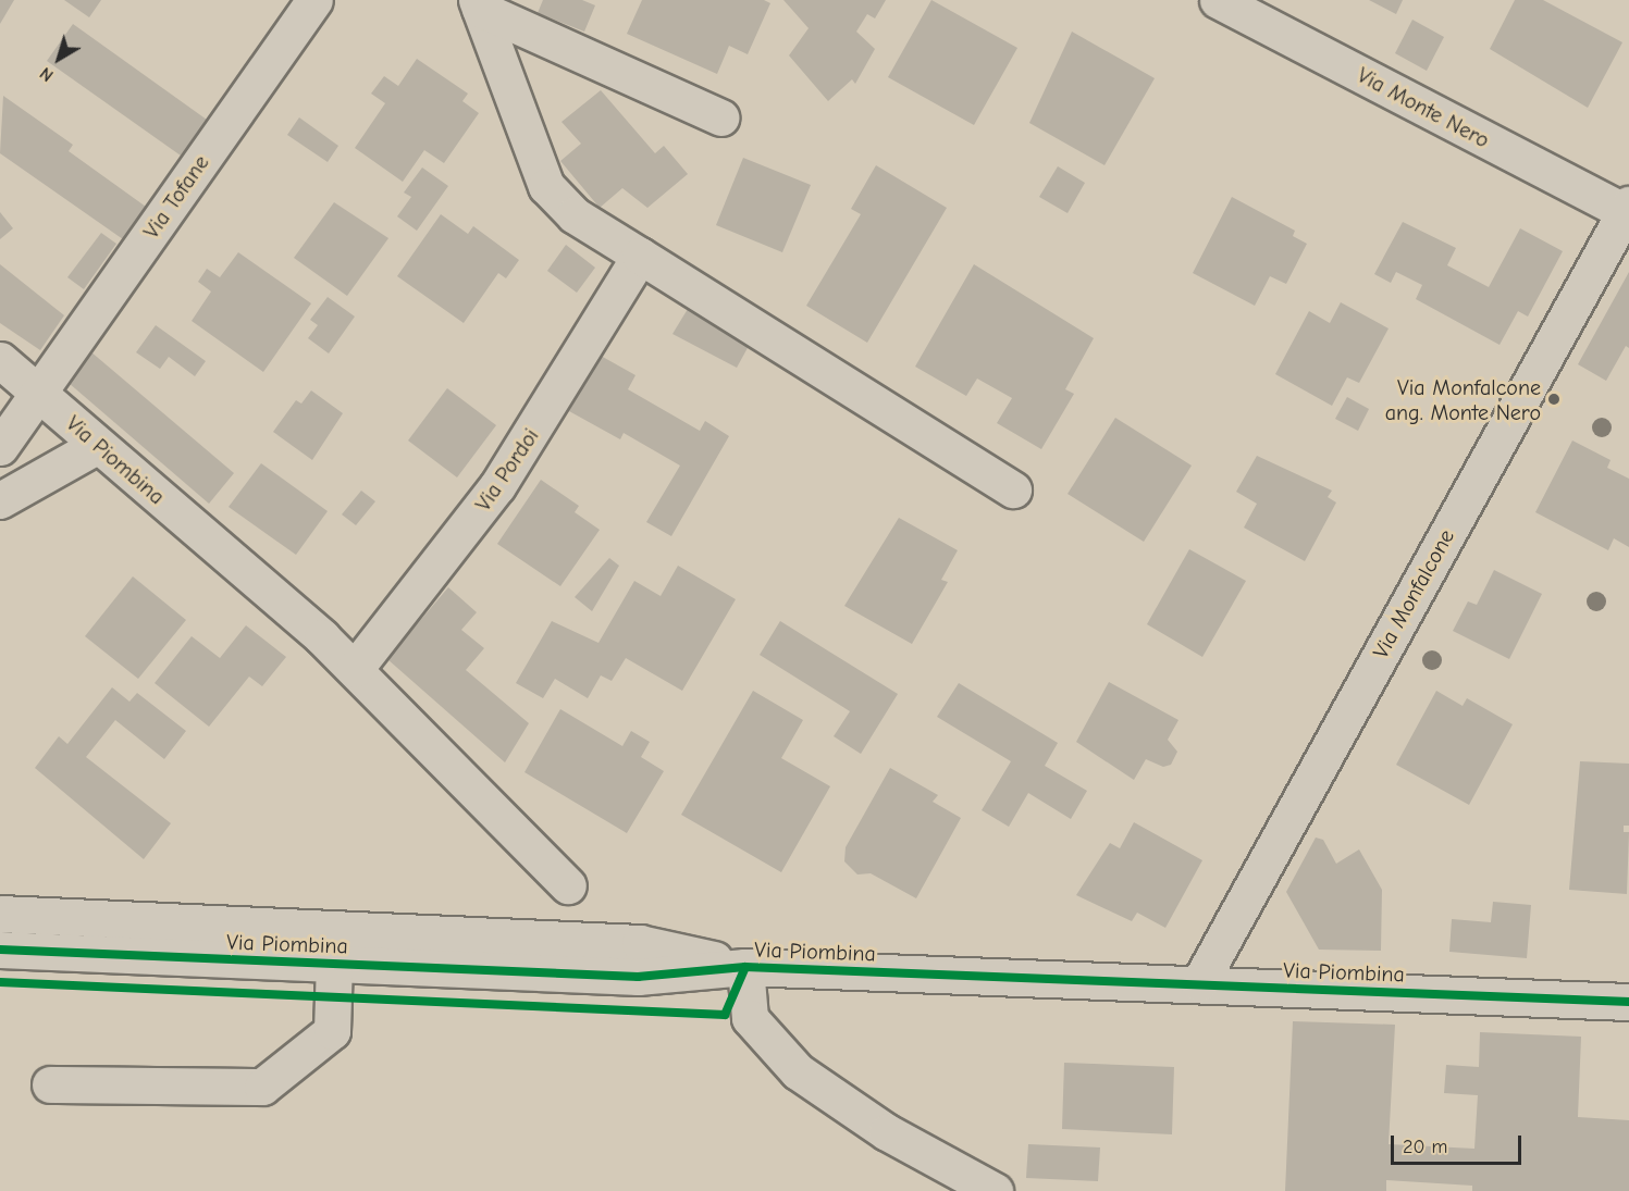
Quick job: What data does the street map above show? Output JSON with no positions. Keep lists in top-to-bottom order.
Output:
{
  "streets": {
    "street": [
      "Via Monte Nero",
      "Via Tofane",
      "Via Piombina",
      "Via Pordoi",
      "Via Monfalcone"
    ]
  },
  "crossings": [
    ["Via Monte Nero", "Via Monfalcone"],
    ["Via Tofane", "Via Piombina"],
    ["Via Piombina", "Via Pordoi"],
    ["Via Piombina", "Via Monfalcone"]
  ],
  "places": ["Via Monfalcone ang. Monte Nero"],
  "scale_bar": "20 m",
  "north": "bottom left"
}
